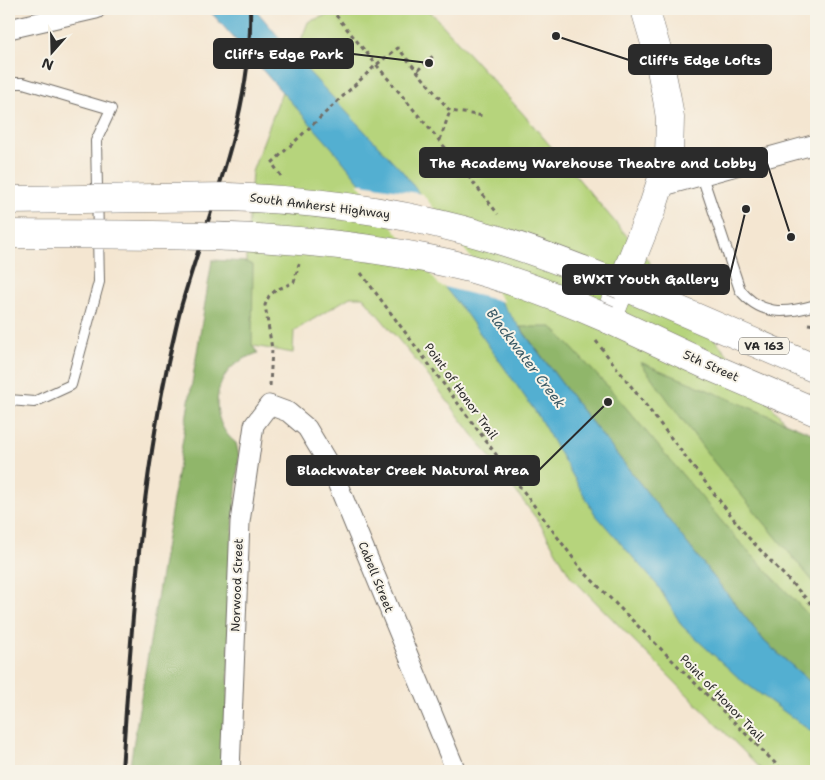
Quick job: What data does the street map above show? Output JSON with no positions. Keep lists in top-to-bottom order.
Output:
{
  "streets": {
    "main road": ["South Amherst Highway", "VA 163", "5th Street"],
    "street": ["Cabell Street", "Norwood Street"],
    "path": ["Point of Honor Trail"]
  },
  "crossings": [
    ["South Amherst Highway", "VA 163"],
    ["Cabell Street", "Norwood Street"]
  ],
  "water": ["Blackwater Creek"],
  "places": [
    "Cliff's Edge Lofts",
    "Cliff's Edge Park",
    "BWXT Youth Gallery",
    "The Academy Warehouse Theatre and Lobby",
    "Blackwater Creek Natural Area"
  ],
  "north": "bottom"
}
